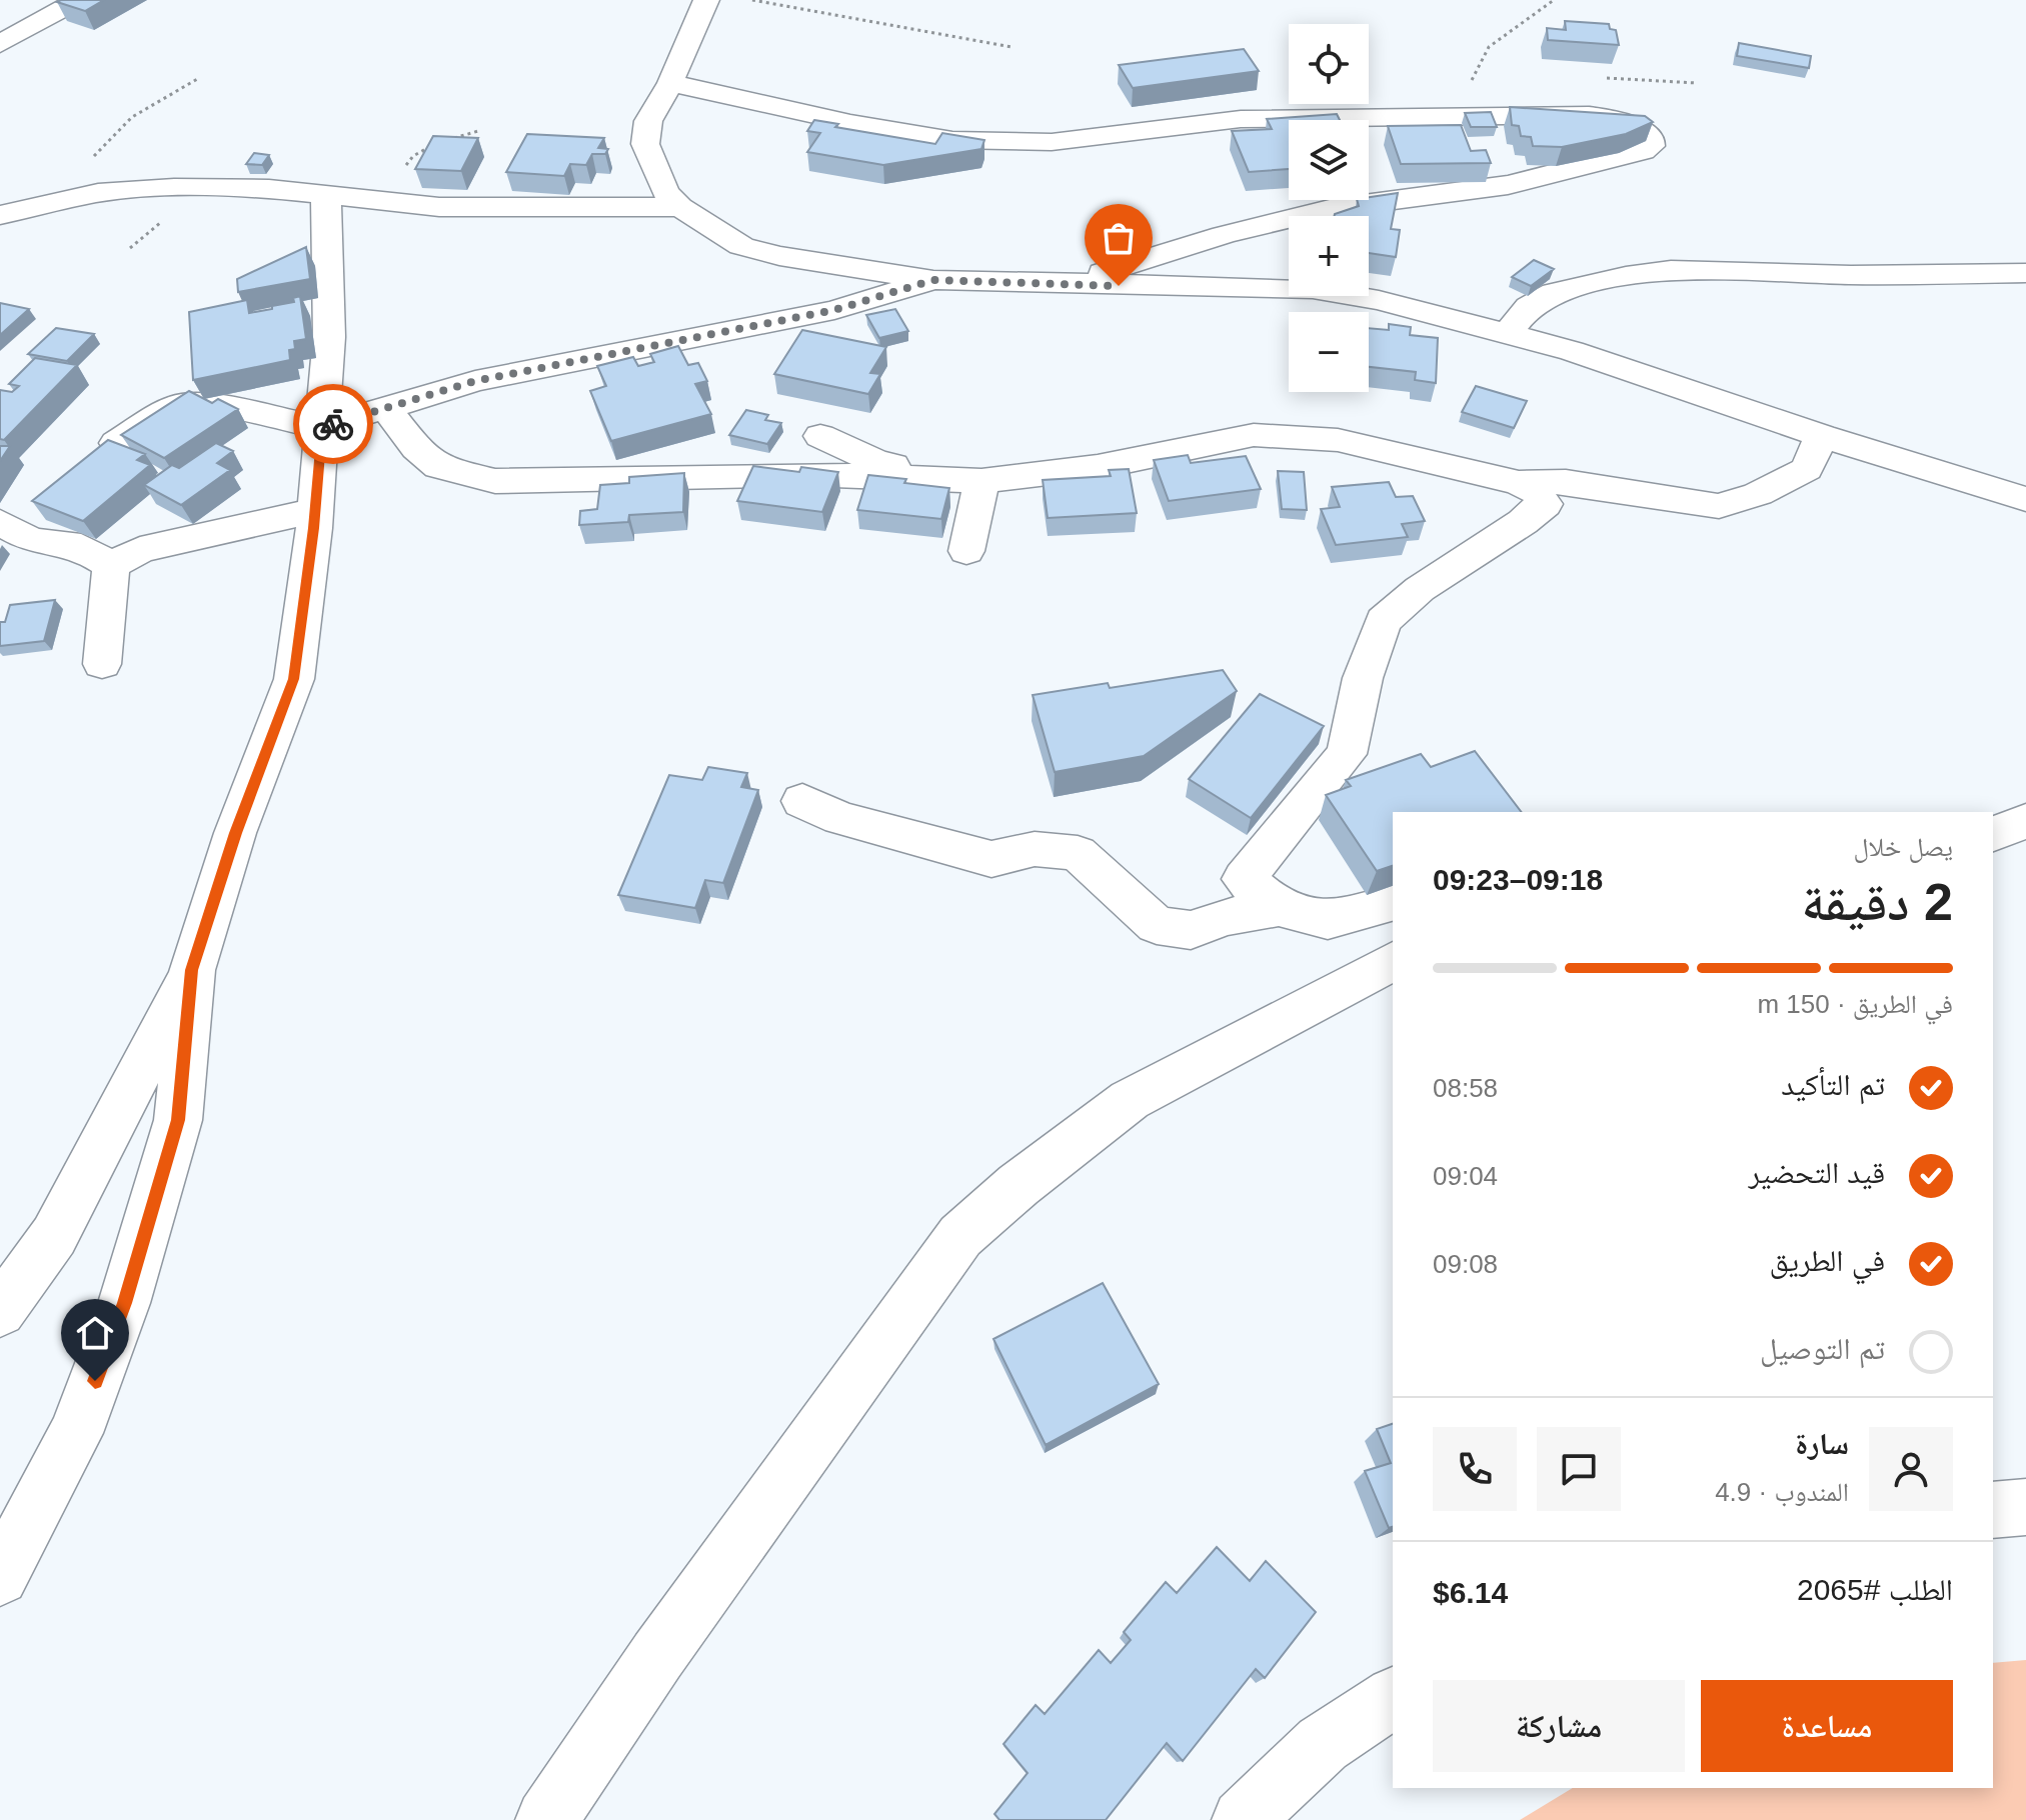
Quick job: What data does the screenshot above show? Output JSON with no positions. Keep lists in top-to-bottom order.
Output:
{
  "page": {
    "map_buttons": ["+", "−"],
    "heading": ["2 دقيقة", "يصل خلال", "09:18–09:23"],
    "panel": [
      "سارة",
      "المندوب · 4.9",
      "الطلب #2065",
      "$6.14"
    ],
    "bar": "في الطريق · 150 m",
    "list": [
      ["تم التأكيد", "08:58"],
      ["قيد التحضير", "09:04"],
      ["في الطريق", "09:08"],
      "تم التوصيل"
    ],
    "buttons": ["مساعدة", "مشاركة"]
  }
}
